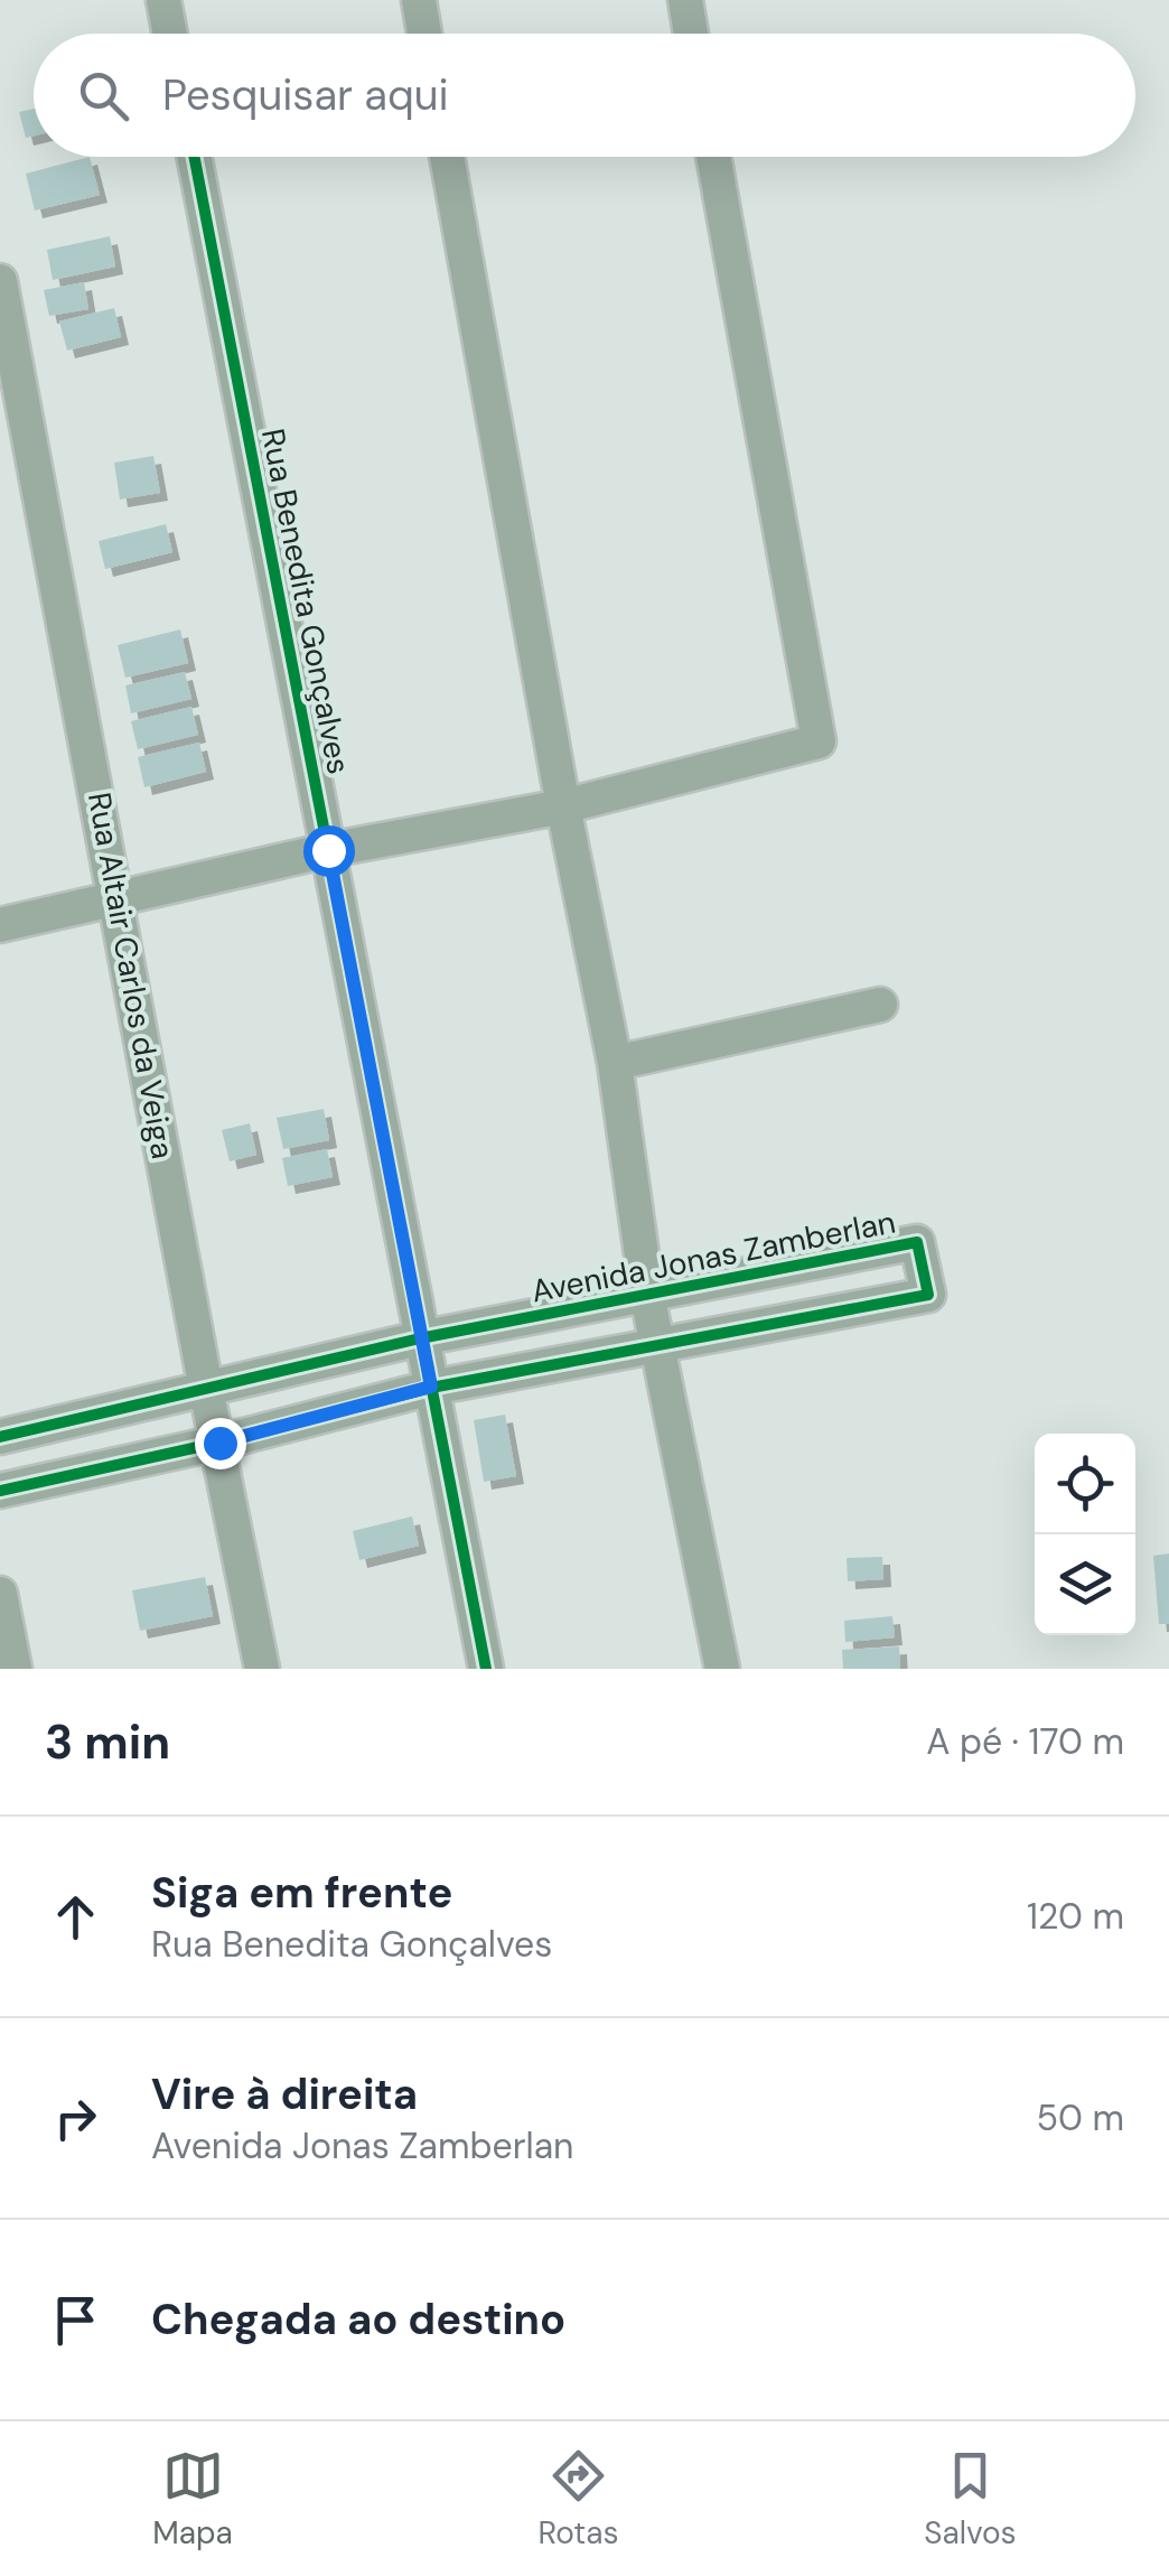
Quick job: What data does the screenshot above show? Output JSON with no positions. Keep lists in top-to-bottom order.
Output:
{
  "streets": {
    "street": ["Rua Benedita Gonçalves", "Rua Altair Carlos da Veiga", "Avenida Jonas Zamberlan"]
  },
  "crossings": [
    ["Rua Benedita Gonçalves", "Avenida Jonas Zamberlan"],
    ["Rua Altair Carlos da Veiga", "Avenida Jonas Zamberlan"]
  ],
  "page": {
    "search": "Pesquisar aqui",
    "heading": ["3 min", "A pé · 170 m"],
    "list": [
      ["Siga em frente", "Rua Benedita Gonçalves", "120 m"],
      ["Vire à direita", "Avenida Jonas Zamberlan", "50 m"],
      "Chegada ao destino"
    ],
    "nav": ["Mapa", "Rotas", "Salvos"]
  }
}
